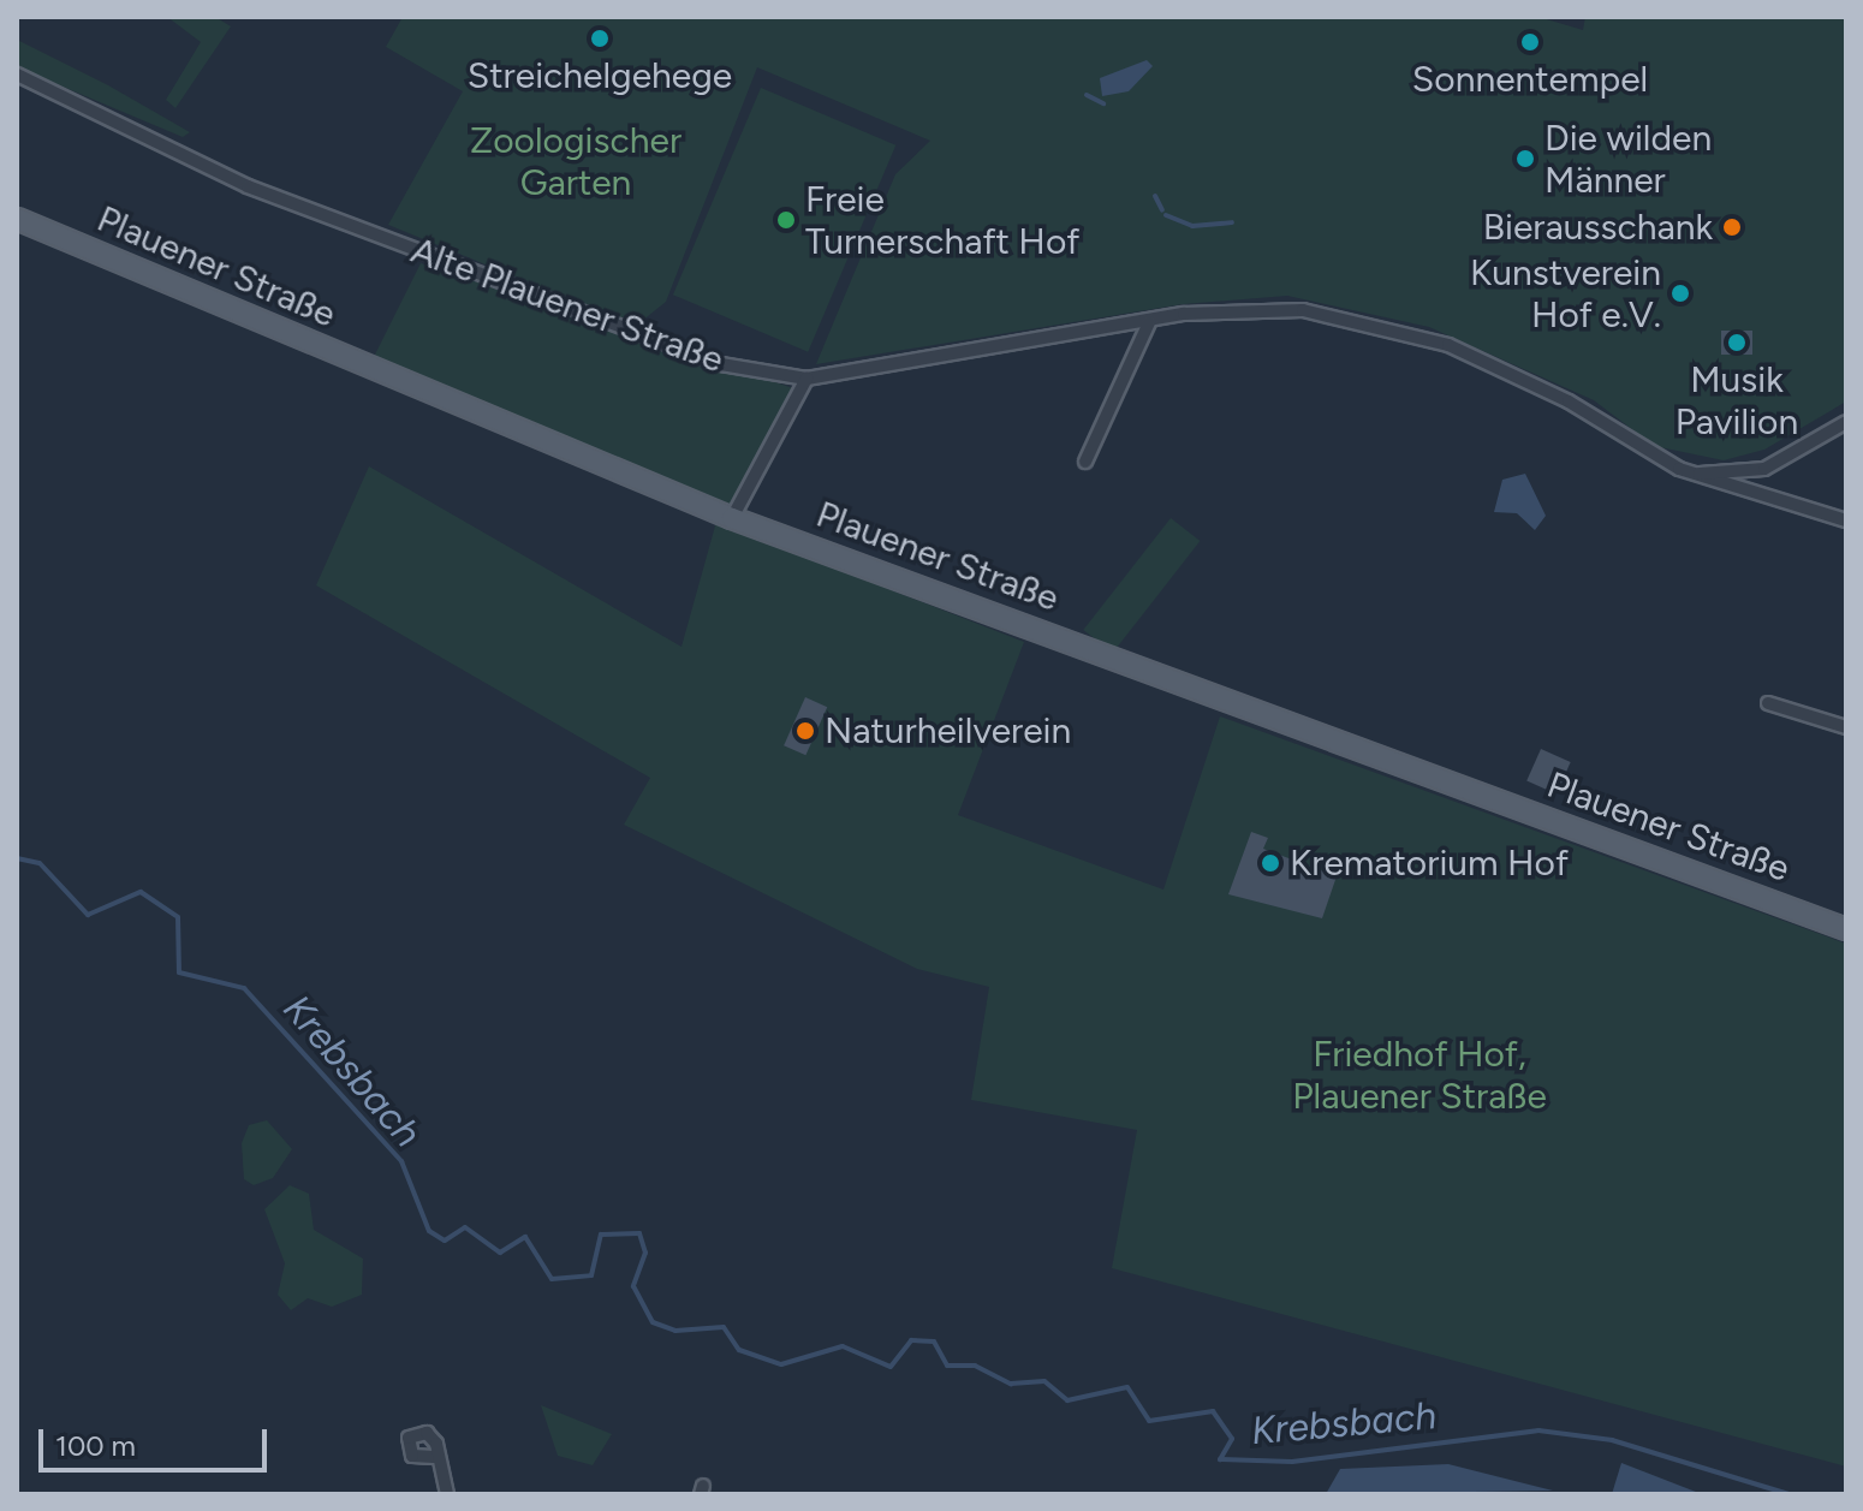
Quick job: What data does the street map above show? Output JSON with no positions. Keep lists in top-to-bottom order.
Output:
{
  "streets": {
    "main road": ["Plauener Straße"],
    "street": ["Alte Plauener Straße"]
  },
  "water": ["Krebsbach"],
  "parks": ["Zoologischer Garten", "Friedhof Hof, Plauener Straße"],
  "places": [
    "Streichelgehege",
    "Sonnentempel",
    "Die wilden Männer",
    "Freie Turnerschaft Hof",
    "Bierausschank",
    "Kunstverein Hof e.V.",
    "Musik Pavilion",
    "Naturheilverein",
    "Krematorium Hof"
  ],
  "scale_bar": "100 m"
}
